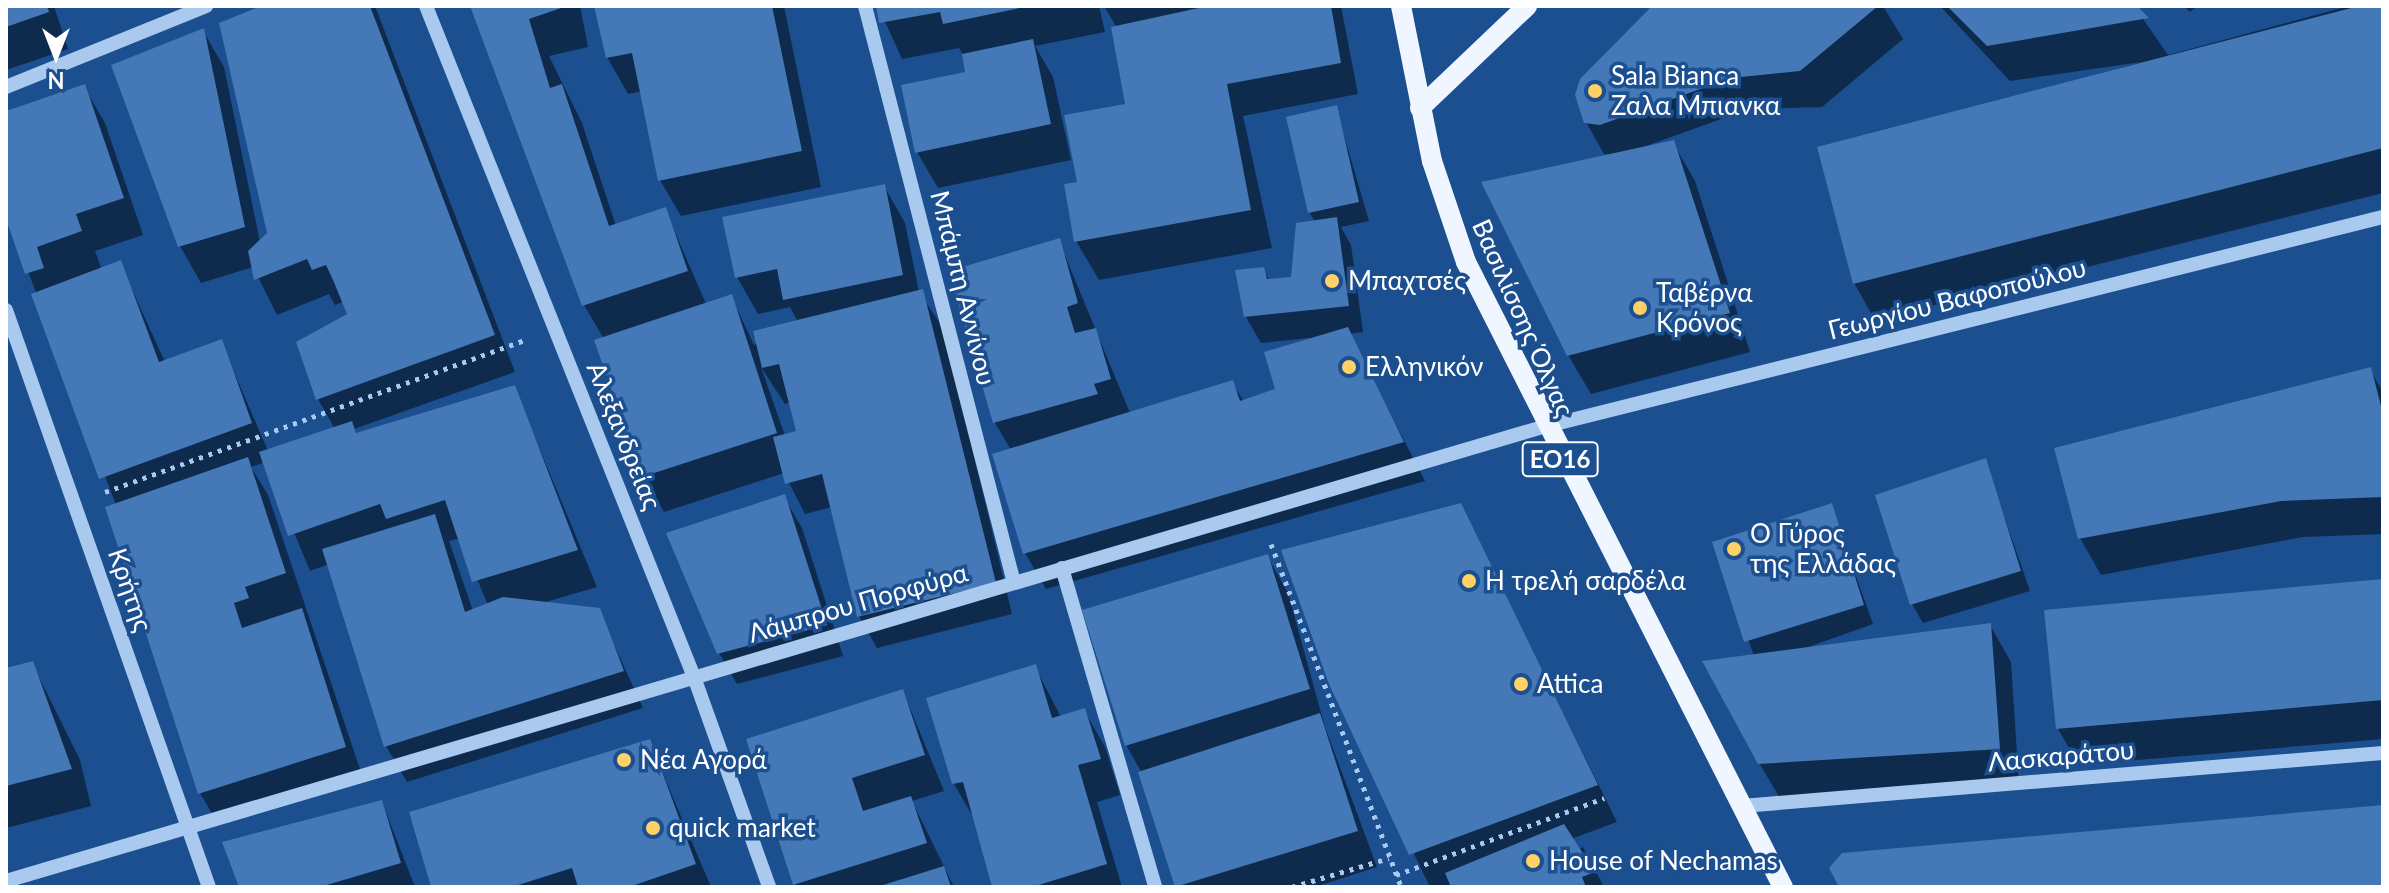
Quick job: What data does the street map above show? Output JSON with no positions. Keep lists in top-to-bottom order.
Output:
{
  "streets": {
    "main road": ["Βασιλίσσης Όλγας", "ΕΟ16"],
    "street": [
      "Μπάμπη Αννίνου",
      "Γεωργίου Βαφοπούλου",
      "Αλεξανδρείας",
      "Κρήτης",
      "Λάμπρου Πορφύρα",
      "Λασκαράτου"
    ]
  },
  "crossings": [
    ["Μπάμπη Αννίνου", "Λάμπρου Πορφύρα"],
    ["Γεωργίου Βαφοπούλου", "Βασιλίσσης Όλγας"],
    ["Γεωργίου Βαφοπούλου", "Λάμπρου Πορφύρα"],
    ["Βασιλίσσης Όλγας", "Λάμπρου Πορφύρα"],
    ["Βασιλίσσης Όλγας", "Λασκαράτου"],
    ["Αλεξανδρείας", "Λάμπρου Πορφύρα"],
    ["Κρήτης", "Λάμπρου Πορφύρα"]
  ],
  "places": [
    "Sala Bianca Ζαλα Μπιανκα",
    "Μπαχτσές",
    "Ταβέρνα Κρόνος",
    "Ελληνικόν",
    "Ο Γύρος της Ελλάδας",
    "Η τρελή σαρδέλα",
    "Attica",
    "Νέα Αγορά",
    "quick market",
    "House of Nechamas"
  ],
  "north": "bottom"
}
